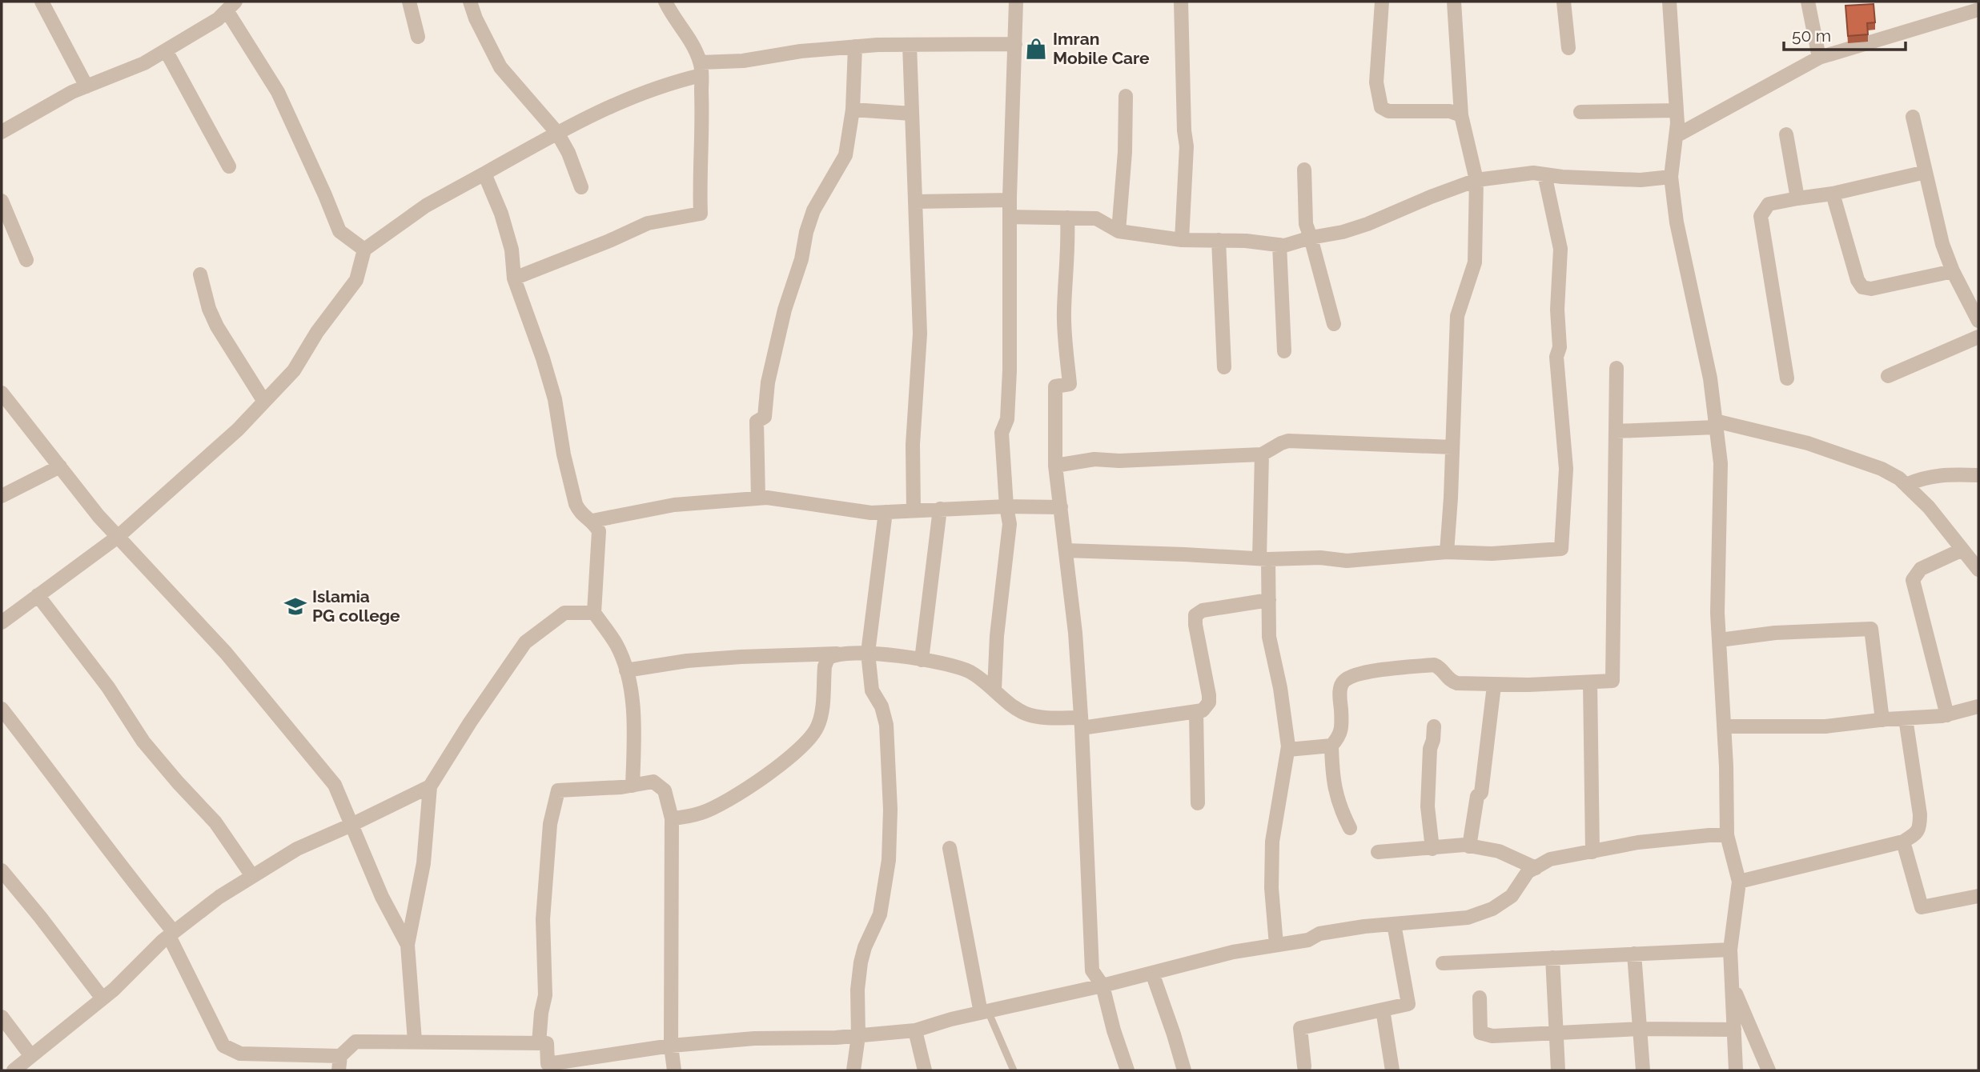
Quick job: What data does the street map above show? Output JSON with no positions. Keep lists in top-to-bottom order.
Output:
{
  "places": {
    "shop": ["Imran Mobile Care"],
    "school or university": ["Islamia PG college"]
  },
  "scale_bar": "50 m"
}
